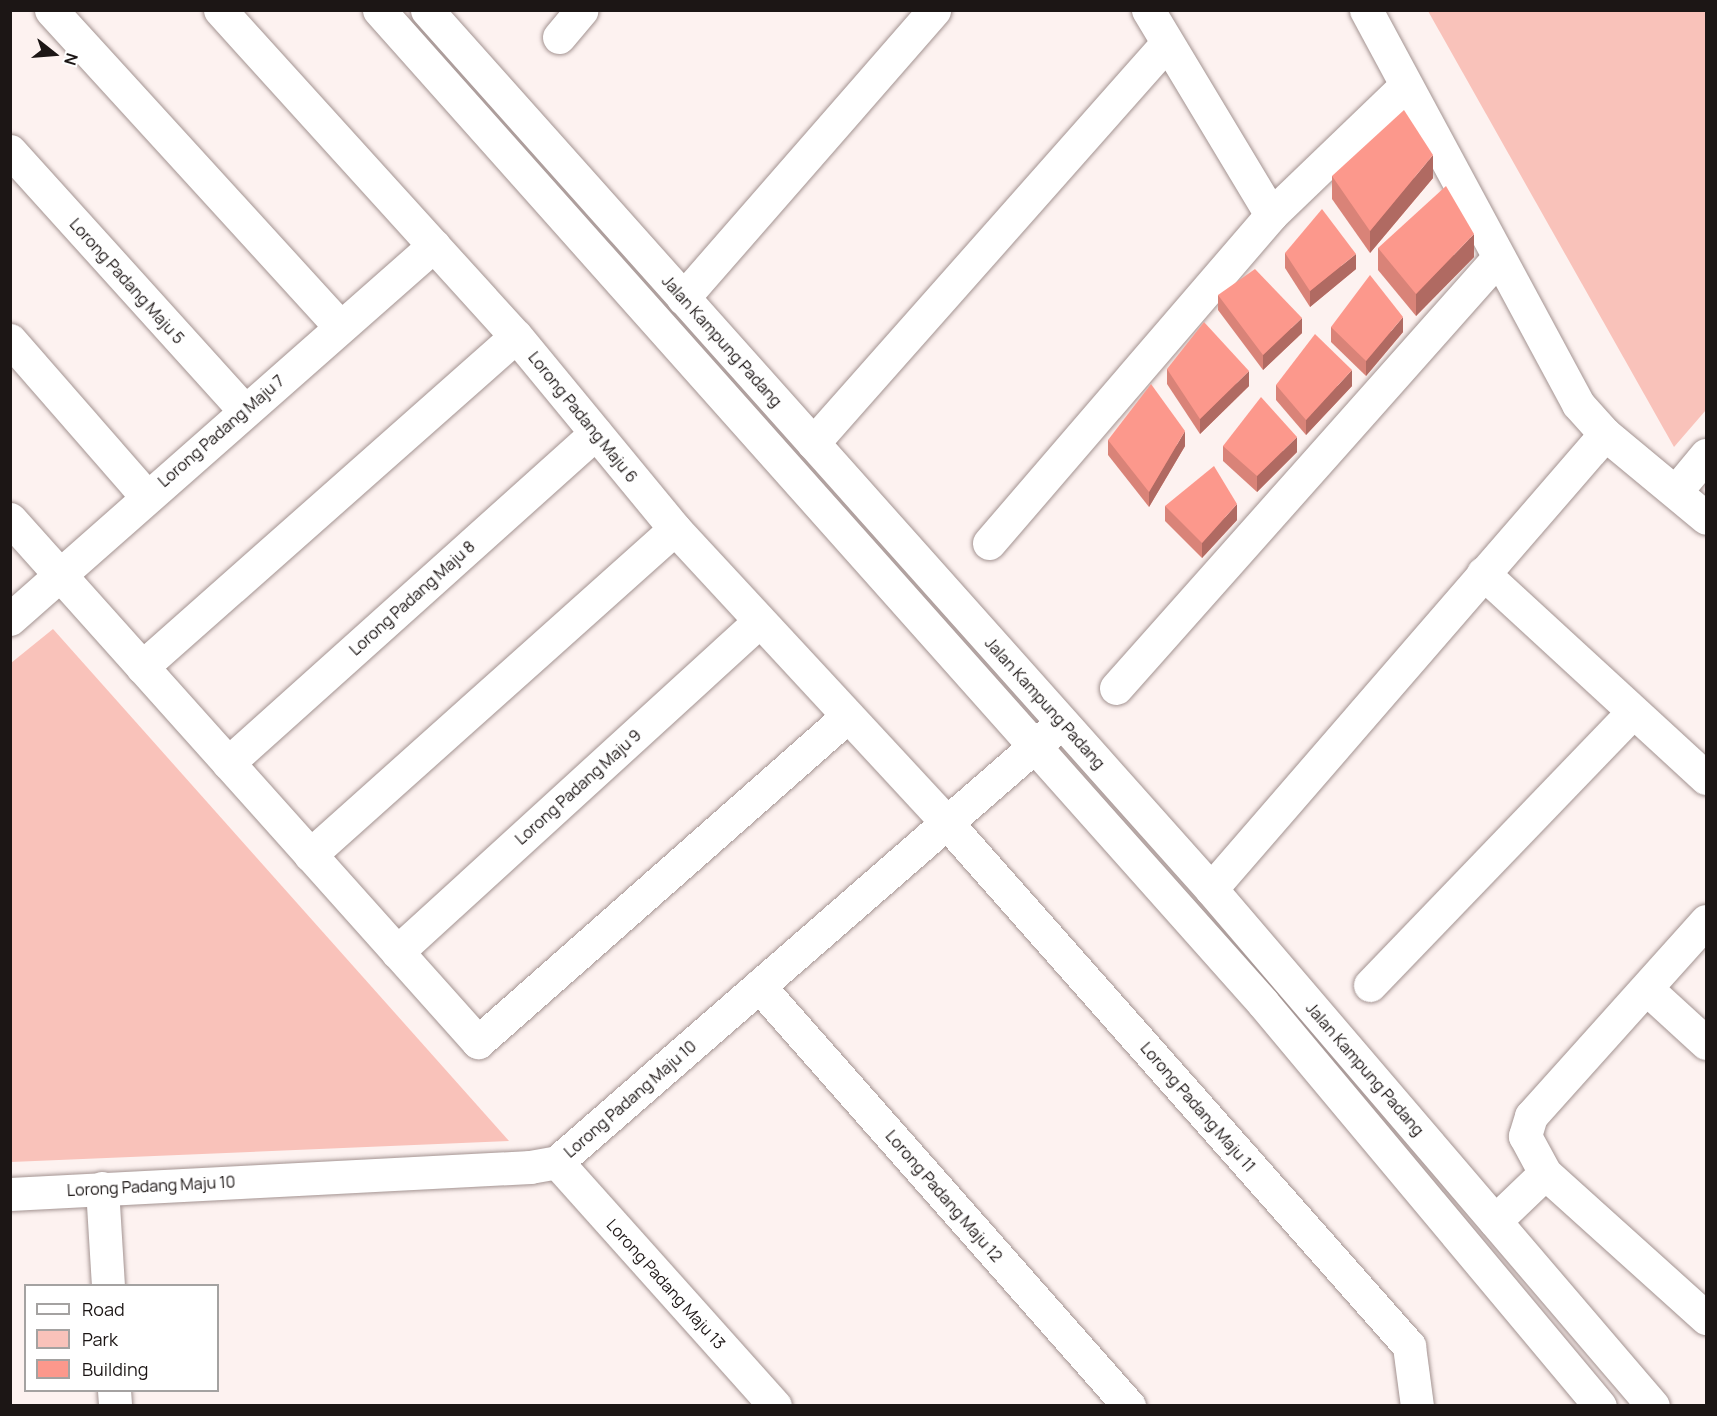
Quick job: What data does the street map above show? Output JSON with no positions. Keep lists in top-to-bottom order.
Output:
{
  "streets": {
    "street": [
      "Lorong Padang Maju 5",
      "Jalan Kampung Padang",
      "Lorong Padang Maju 6",
      "Lorong Padang Maju 7",
      "Lorong Padang Maju 8",
      "Lorong Padang Maju 9",
      "Lorong Padang Maju 10",
      "Lorong Padang Maju 11",
      "Lorong Padang Maju 12",
      "Lorong Padang Maju 13"
    ]
  },
  "crossings": [
    ["Lorong Padang Maju 5", "Lorong Padang Maju 7"],
    ["Jalan Kampung Padang", "Lorong Padang Maju 10"],
    ["Lorong Padang Maju 6", "Lorong Padang Maju 7"],
    ["Lorong Padang Maju 6", "Lorong Padang Maju 8"],
    ["Lorong Padang Maju 6", "Lorong Padang Maju 9"],
    ["Lorong Padang Maju 6", "Lorong Padang Maju 10"],
    ["Lorong Padang Maju 6", "Lorong Padang Maju 11"],
    ["Lorong Padang Maju 10", "Lorong Padang Maju 11"],
    ["Lorong Padang Maju 10", "Lorong Padang Maju 12"],
    ["Lorong Padang Maju 10", "Lorong Padang Maju 13"]
  ],
  "legend": ["Road", "Park", "Building"],
  "north": "right"
}
